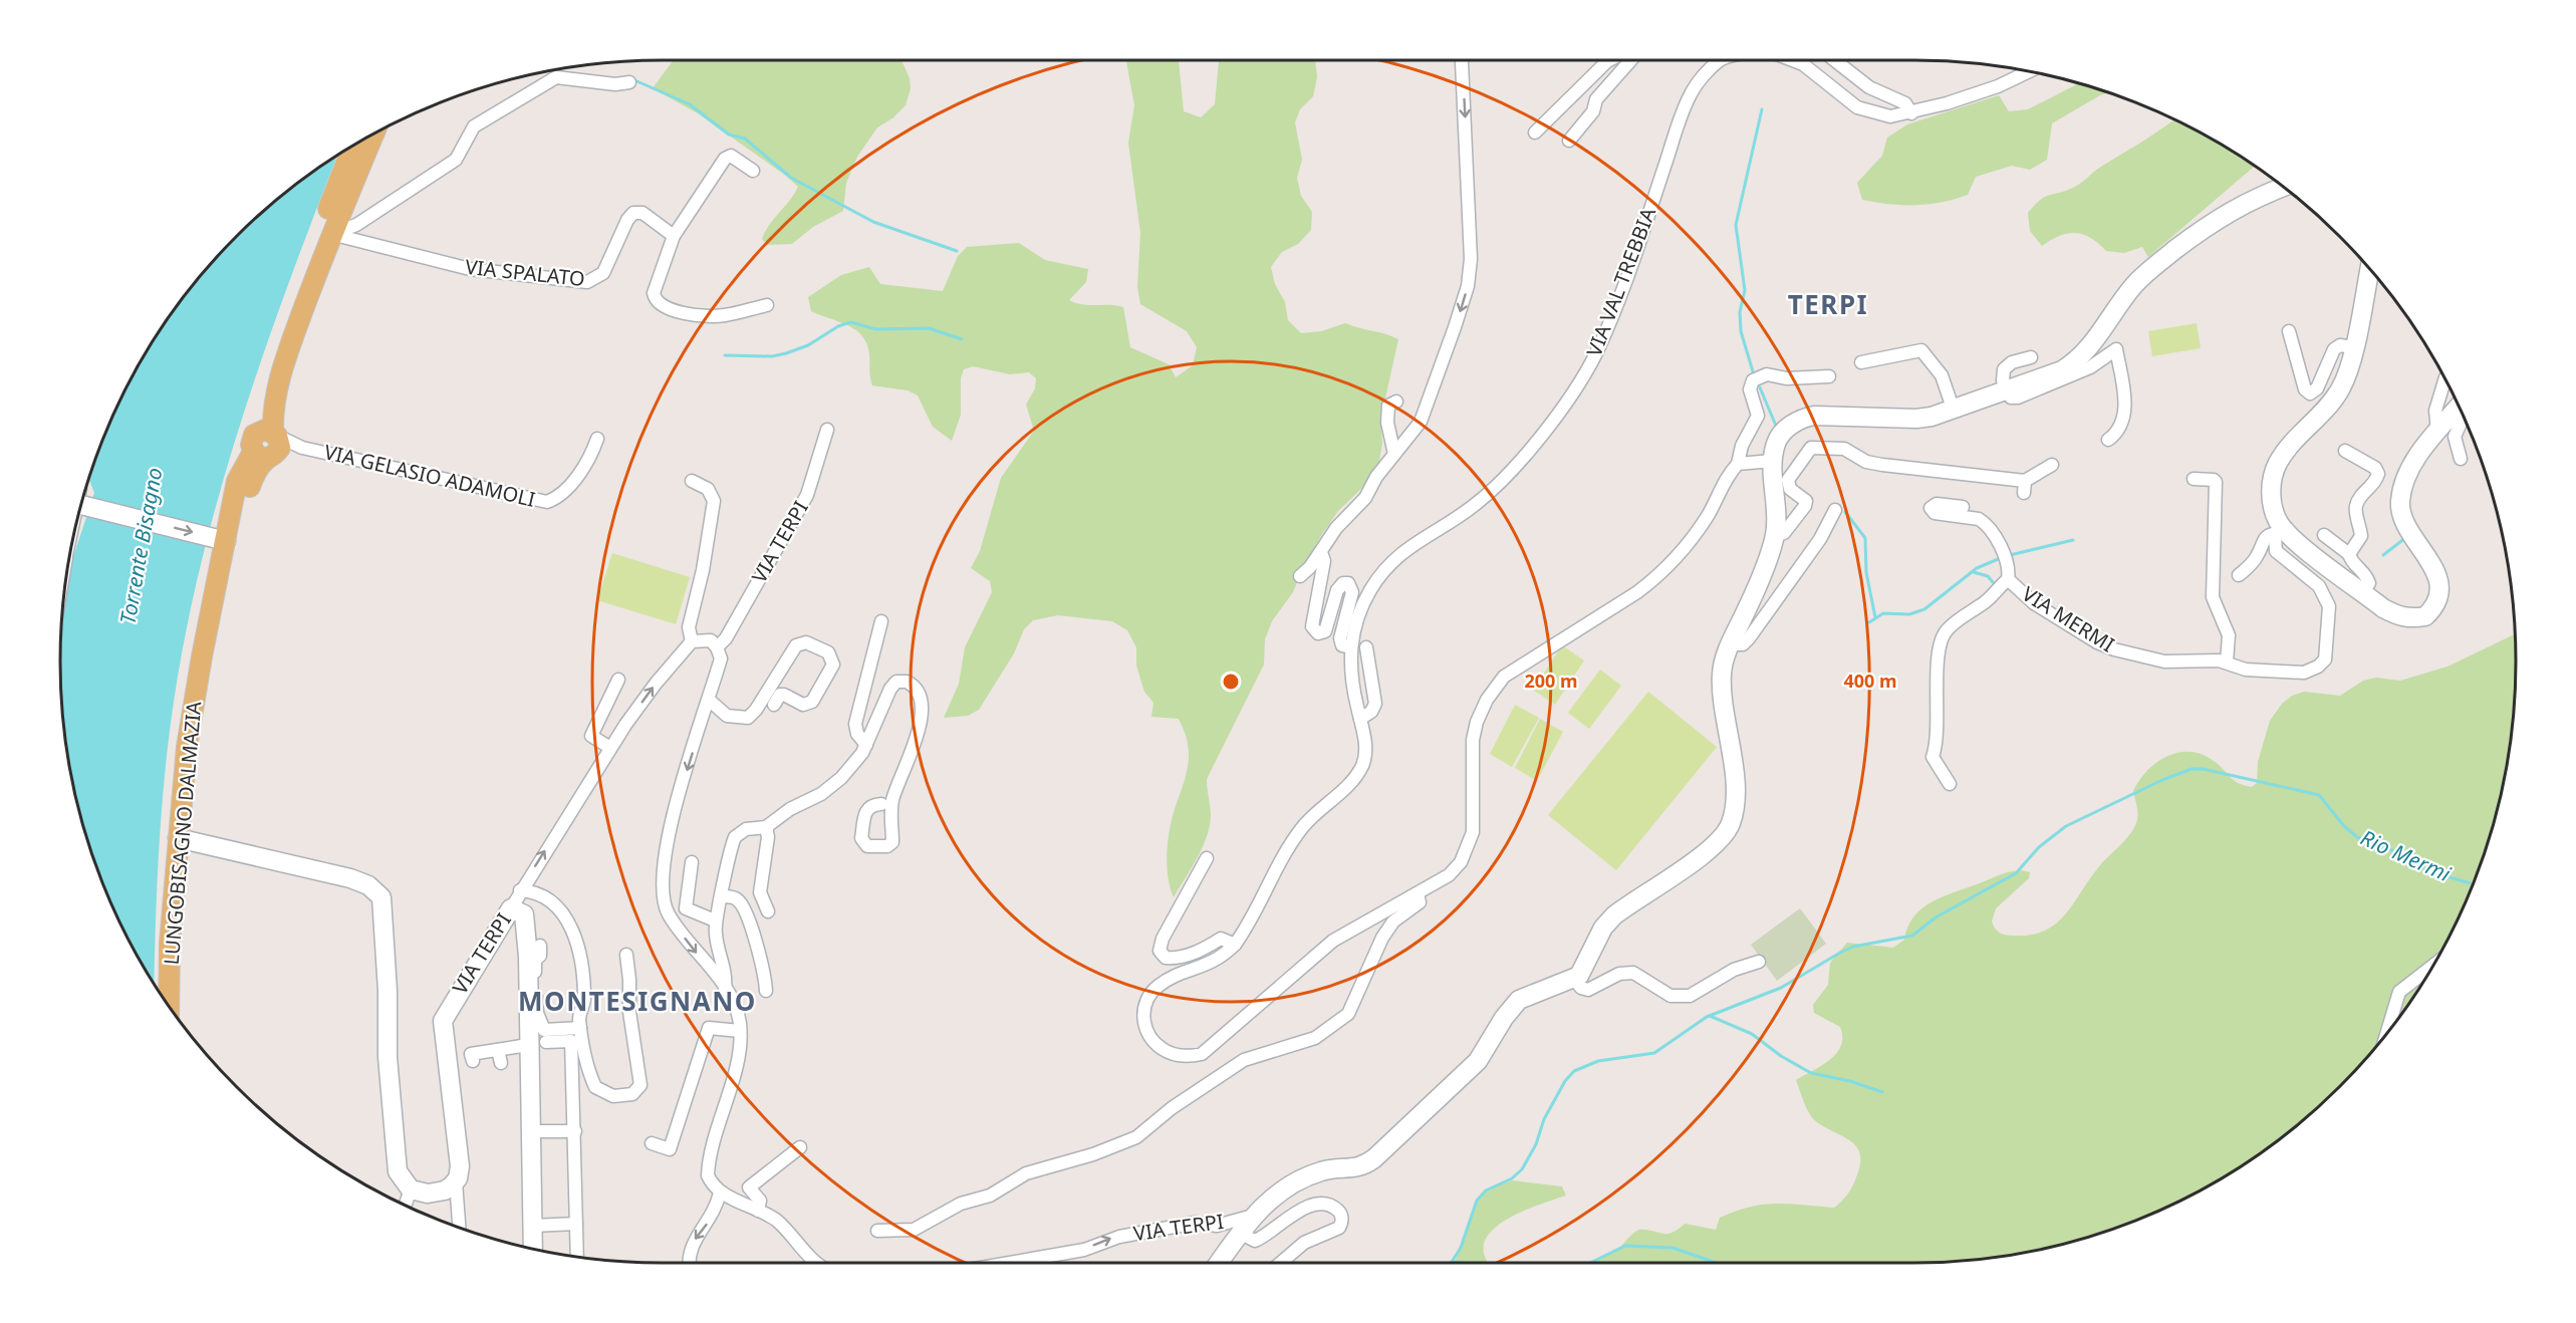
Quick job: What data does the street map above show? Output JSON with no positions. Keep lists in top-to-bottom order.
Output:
{
  "streets": {
    "main road": ["LUNGOBISAGNO DALMAZIA"],
    "street": [
      "VIA SPALATO",
      "VIA VAL TREBBIA",
      "VIA GELASIO ADAMOLI",
      "VIA TERPI",
      "VIA MERMI"
    ]
  },
  "districts": ["TERPI", "MONTESIGNANO"],
  "water": ["Torrente Bisagno", "Rio Mermi"],
  "rings": ["200 m", "400 m"]
}
